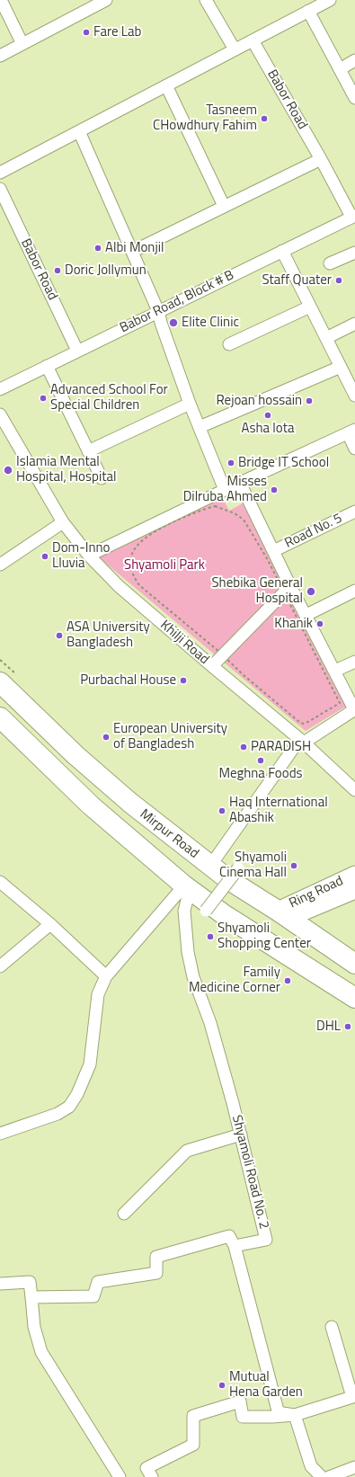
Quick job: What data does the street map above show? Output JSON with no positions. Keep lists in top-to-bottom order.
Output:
{
  "streets": {
    "highway": ["Mirpur Road"],
    "main road": ["Ring Road"],
    "street": [
      "Babor Road",
      "Babor Road, Block # B",
      "Road No. 5",
      "Khilji Road",
      "Shyamoli Road No. 2"
    ]
  },
  "crossings": [
    ["Babor Road", "Babor Road, Block # B"],
    ["Mirpur Road", "Ring Road"],
    ["Mirpur Road", "Shyamoli Road No. 2"]
  ],
  "parks": ["Shyamoli Park"],
  "places": [
    "Fare Lab",
    "Tasneem CHowdhury Fahim",
    "Albi Monjil",
    "Doric Jollymun",
    "Staff Quater",
    "Elite Clinic",
    "Advanced School For Special Children",
    "Rejoan hossain",
    "Asha lota",
    "Bridge IT School",
    "Islamia Mental Hospital, Hospital",
    "Misses Dilruba Ahmed",
    "Dom-Inno Lluvia",
    "Shebika General Hospital",
    "Khanik",
    "ASA University Bangladesh",
    "Purbachal House",
    "European University of Bangladesh",
    "PARADISH",
    "Meghna Foods",
    "Haq International Abashik",
    "Shyamoli Cinema Hall",
    "Shyamoli Shopping Center",
    "Family Medicine Corner",
    "DHL",
    "Mutual Hena Garden"
  ]
}
